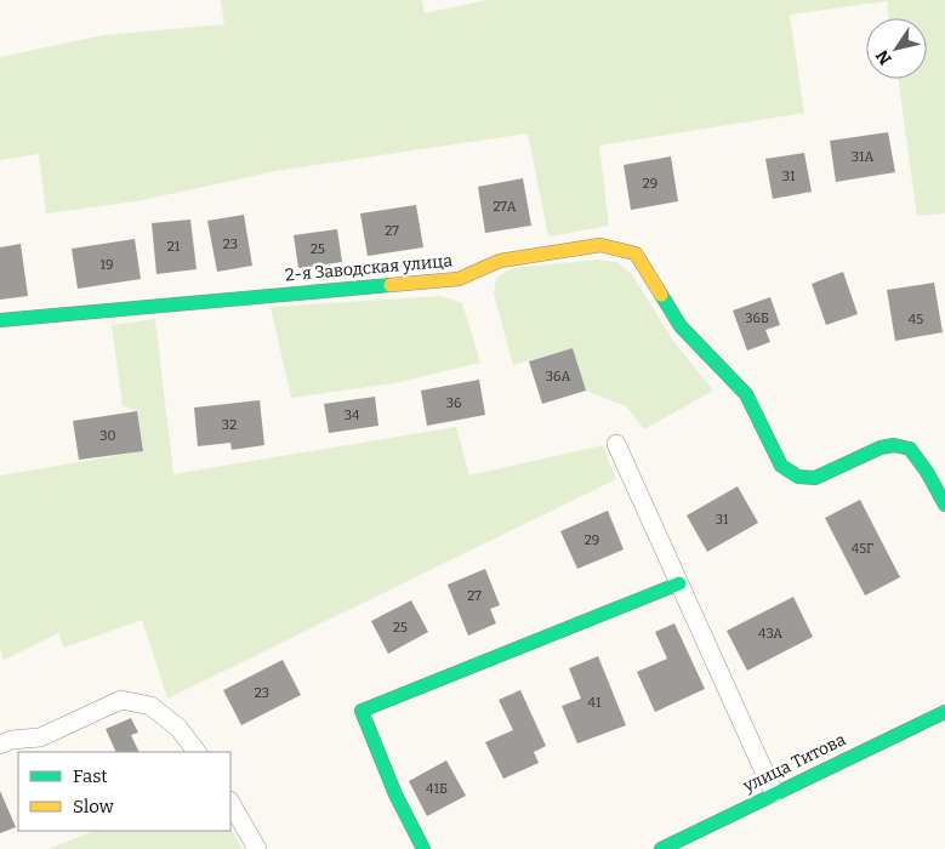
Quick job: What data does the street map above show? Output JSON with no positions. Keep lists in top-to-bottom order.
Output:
{
  "streets": {
    "street": ["2-я Заводская улица", "улица Титова"]
  },
  "house_numbers": [
    "31А",
    "31",
    "29",
    "27А",
    "27",
    "23",
    "21",
    "25",
    "19",
    "36Б",
    "45",
    "36А",
    "36",
    "34",
    "32",
    "30",
    "31",
    "29",
    "45Г",
    "27",
    "25",
    "43А",
    "23",
    "41",
    "41Б"
  ],
  "legend": ["Fast", "Slow"],
  "north": "bottom left"
}
